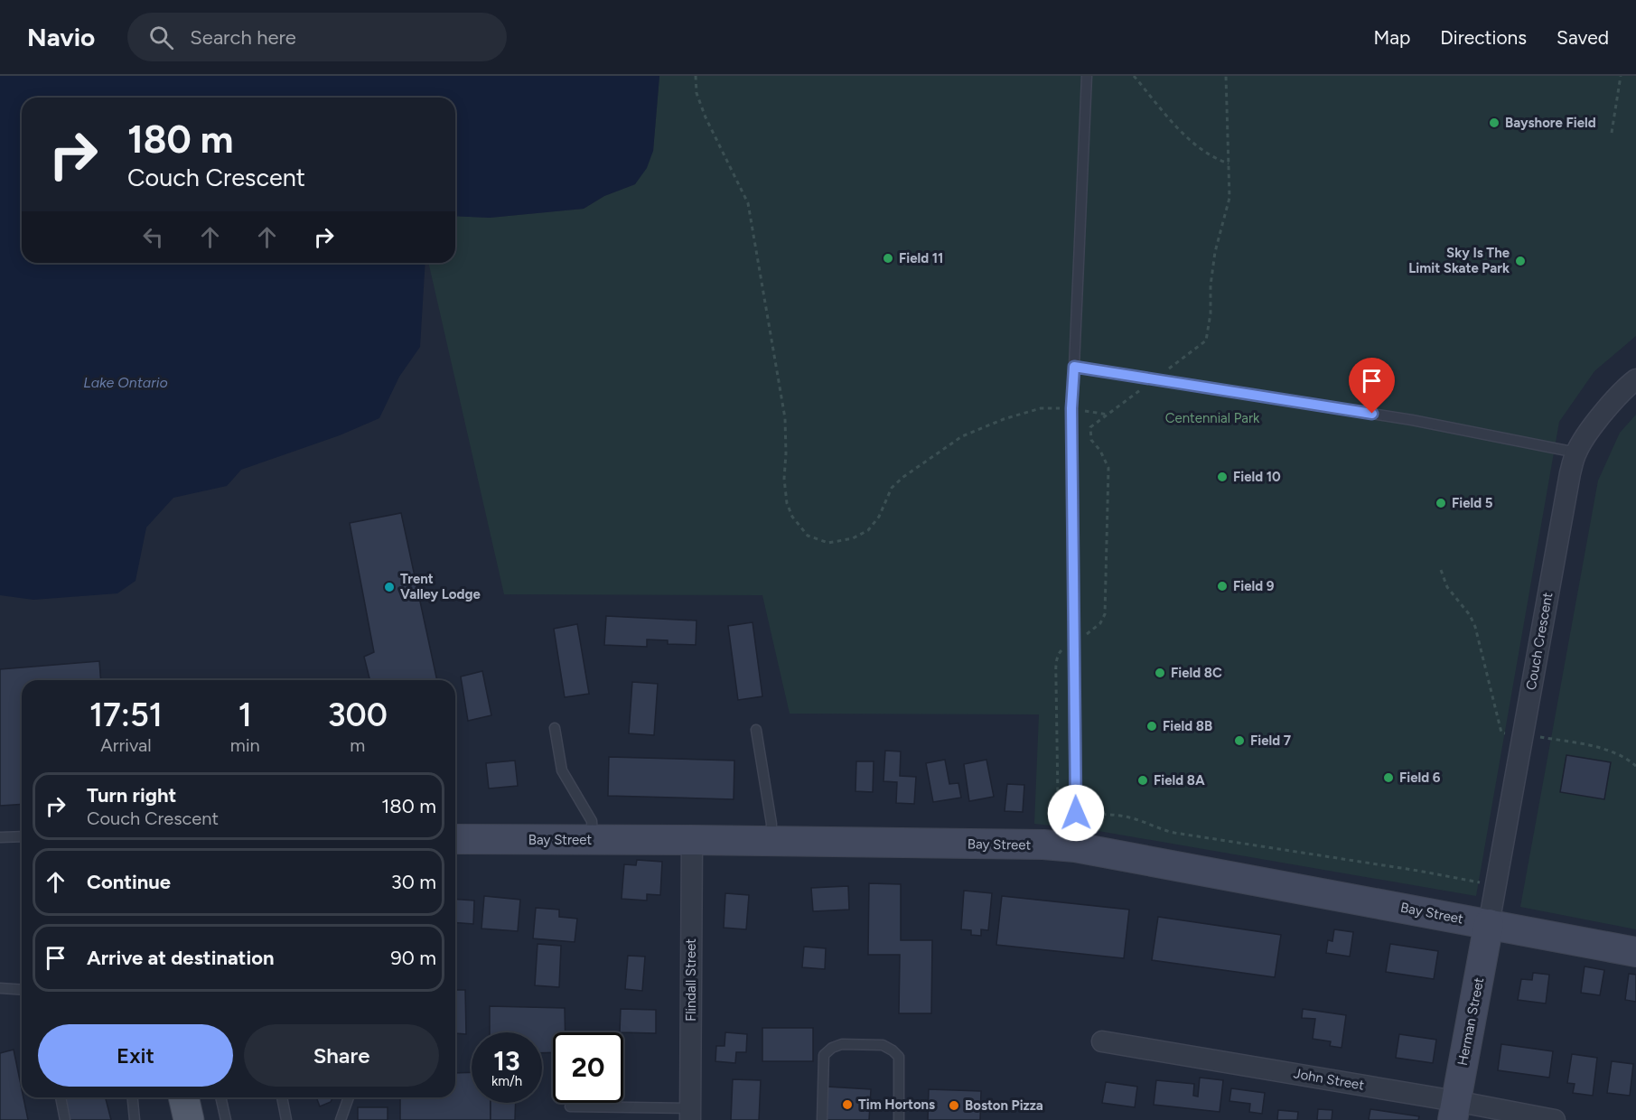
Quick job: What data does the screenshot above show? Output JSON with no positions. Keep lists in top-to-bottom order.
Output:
{
  "streets": {
    "street": [
      "Couch Crescent",
      "Bay Street",
      "Flindall Street",
      "Herman Street",
      "John Street"
    ]
  },
  "crossings": [
    ["Couch Crescent", "Bay Street"],
    ["Couch Crescent", "Herman Street"],
    ["Bay Street", "Flindall Street"],
    ["Bay Street", "Herman Street"],
    ["Herman Street", "John Street"]
  ],
  "water": ["Lake Ontario"],
  "parks": ["Centennial Park"],
  "places": [
    "Bayshore Field",
    "Field 11",
    "Sky Is The Limit Skate Park",
    "Field 10",
    "Field 5",
    "Field 9",
    "Trent Valley Lodge",
    "Field 8C",
    "Field 8B",
    "Field 7",
    "Field 6",
    "Field 8A",
    "Tim Hortons",
    "Boston Pizza"
  ],
  "page": {
    "header": "Navio",
    "search": "Search here",
    "nav": ["Map", "Directions", "Saved"],
    "turn": ["180 m", "Couch Crescent"],
    "eta": [
      "17:51",
      "Arrival",
      "1",
      "min",
      "300",
      "m"
    ],
    "list": [
      {
        "name": "Turn right",
        "note": "Couch Crescent",
        "value": "180 m"
      },
      {
        "name": "Continue",
        "value": "30 m"
      },
      {
        "name": "Arrive at destination",
        "value": "90 m"
      }
    ],
    "buttons": ["Exit", "Share"],
    "speed": "13 km/h",
    "limit": "20"
  }
}
